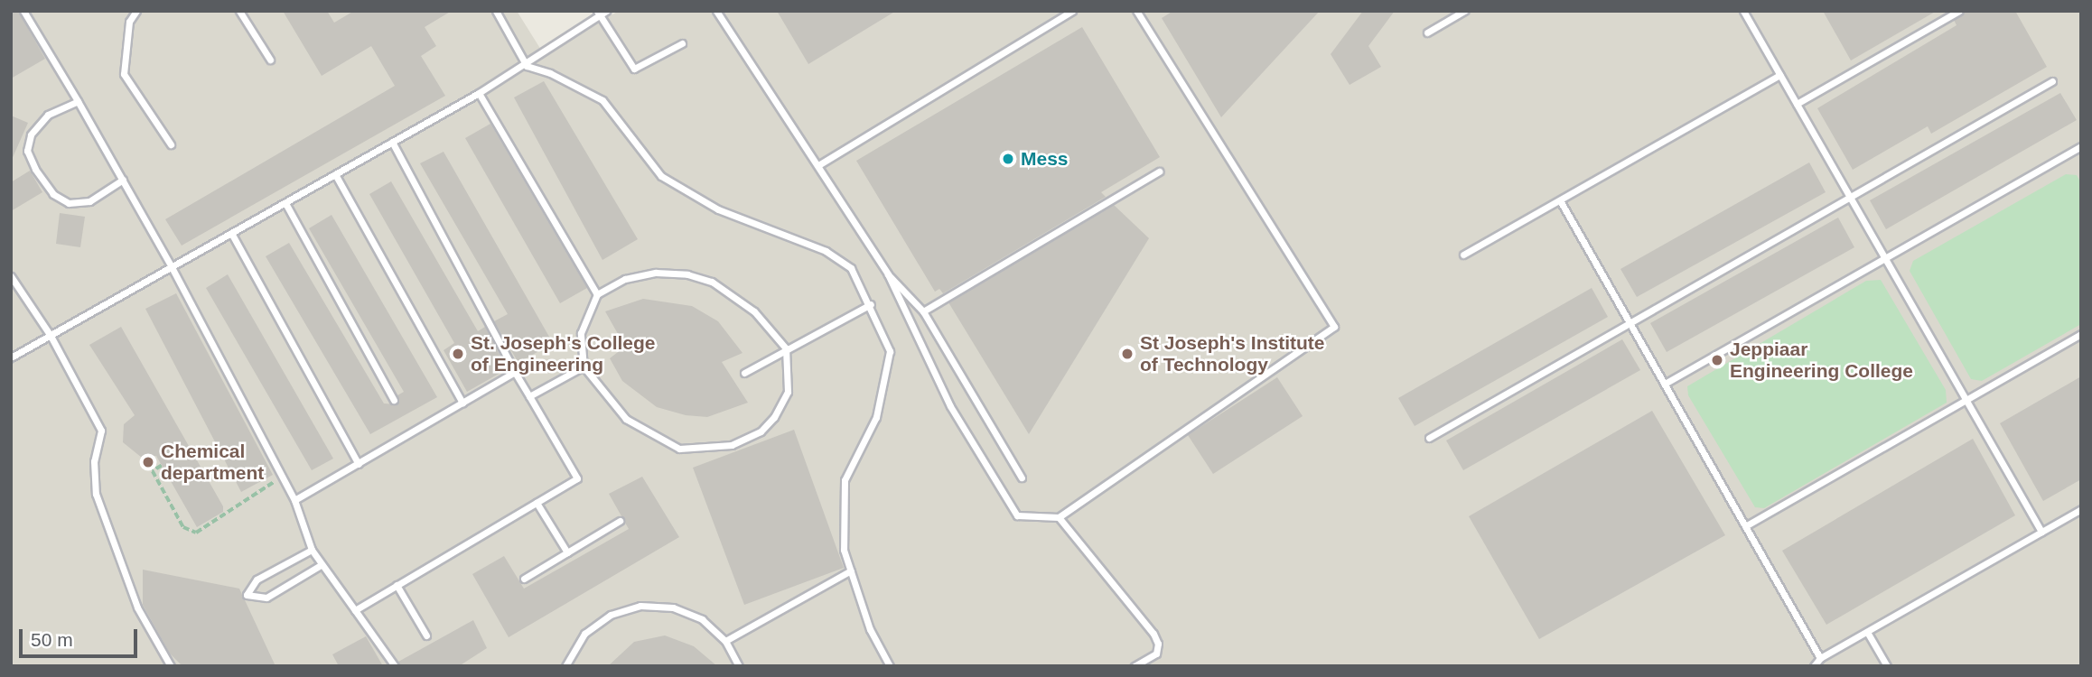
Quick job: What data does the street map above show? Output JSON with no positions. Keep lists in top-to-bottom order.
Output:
{
  "places": [
    "Mess",
    "St. Joseph's College of Engineering",
    "St Joseph's Institute of Technology",
    "Jeppiaar Engineering College",
    "Chemical department"
  ],
  "scale_bar": "50 m"
}
